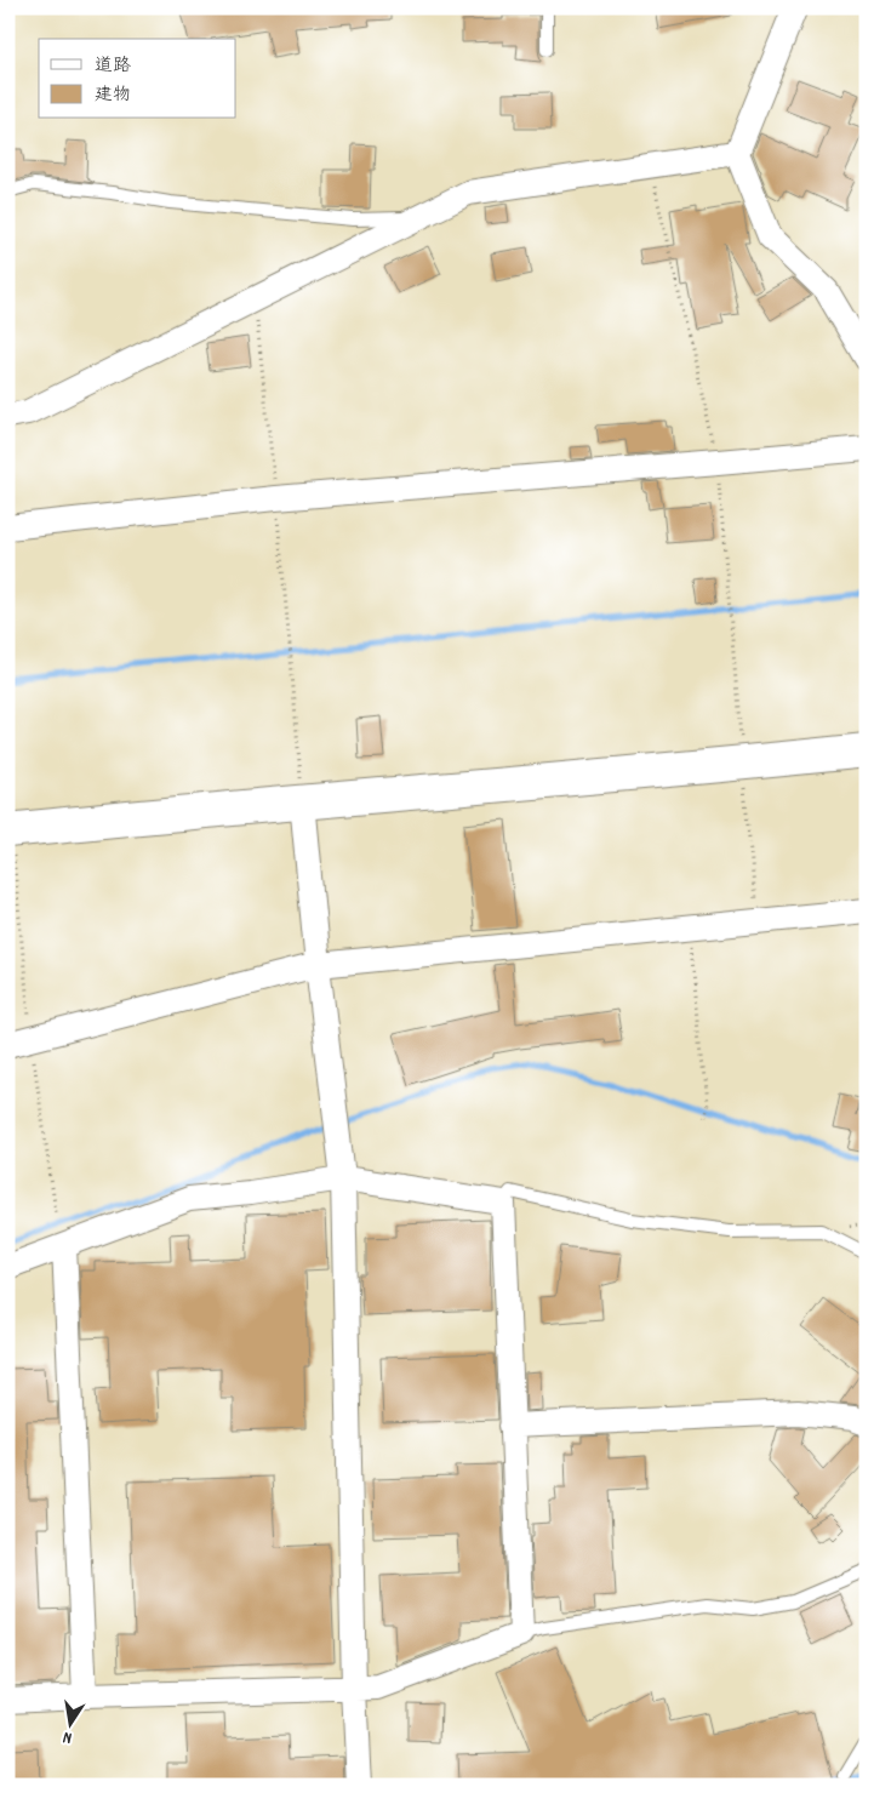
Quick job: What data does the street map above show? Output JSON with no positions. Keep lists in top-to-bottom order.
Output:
{
  "legend": ["道路", "建物"],
  "north": "bottom"
}
